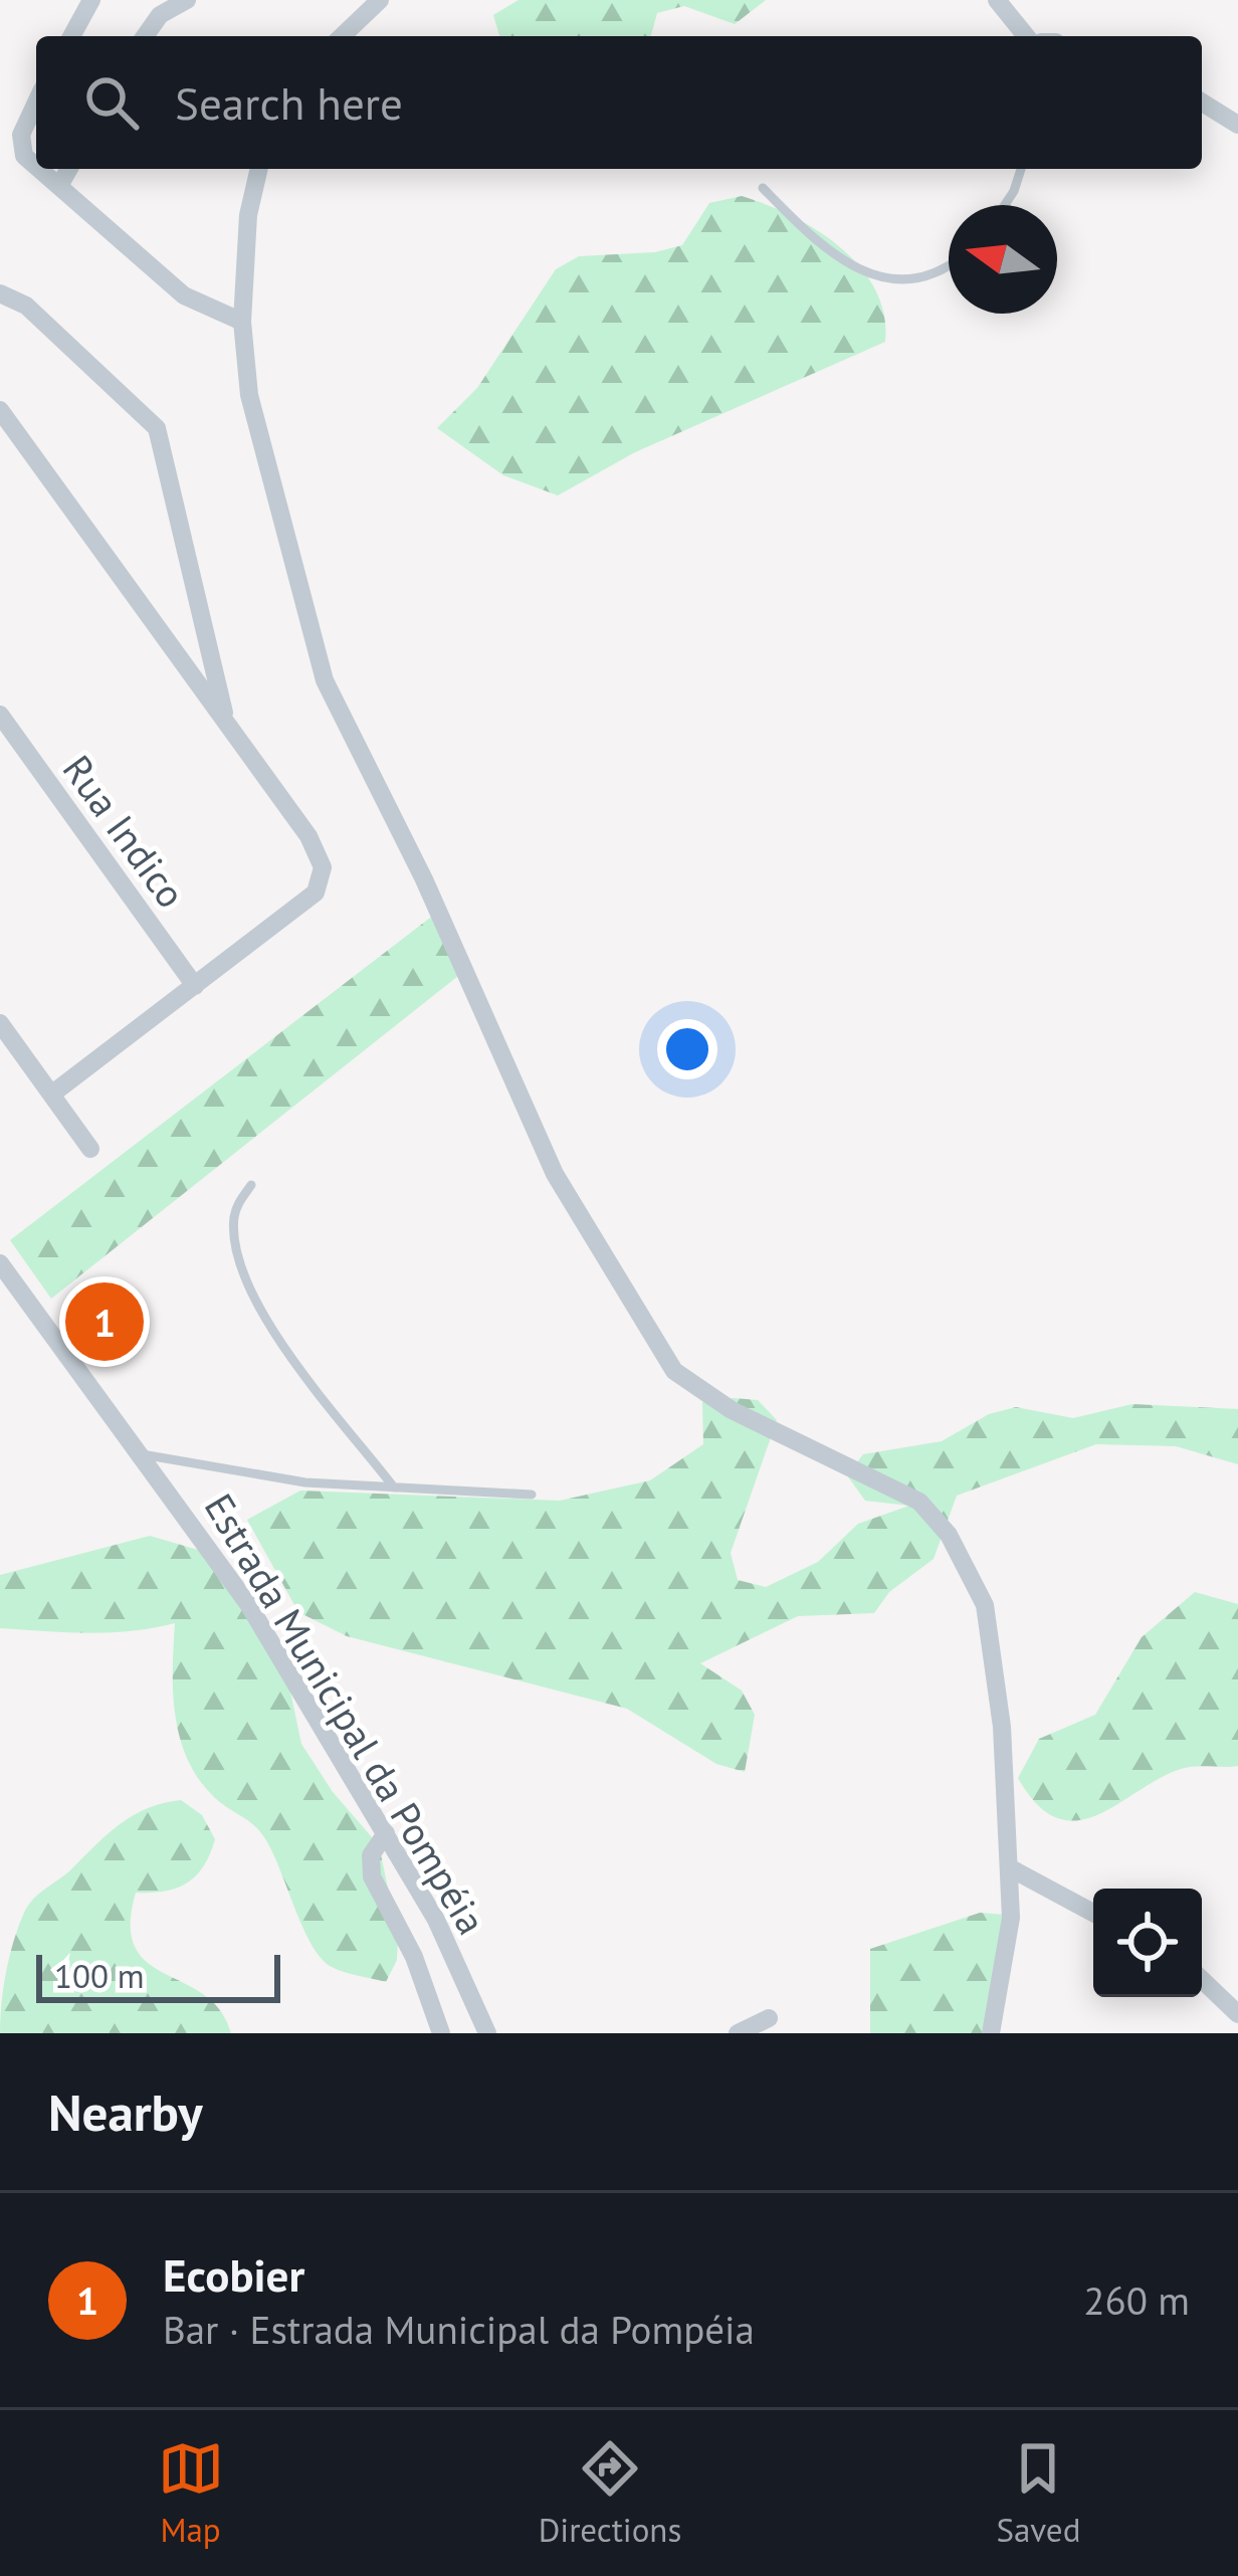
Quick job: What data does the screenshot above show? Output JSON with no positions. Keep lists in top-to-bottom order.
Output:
{
  "streets": {
    "street": ["Rua Indico", "Estrada Municipal da Pompéia"]
  },
  "scale_bar": "100 m",
  "north": "left",
  "page": {
    "search": "Search here",
    "pins": "1",
    "scale": "100 m",
    "heading": "Nearby",
    "list": [
      {
        "mark": "1",
        "name": "Ecobier",
        "note": "Bar · Estrada Municipal da Pompéia",
        "value": "260 m"
      }
    ],
    "nav": ["Map", "Directions", "Saved"]
  }
}
